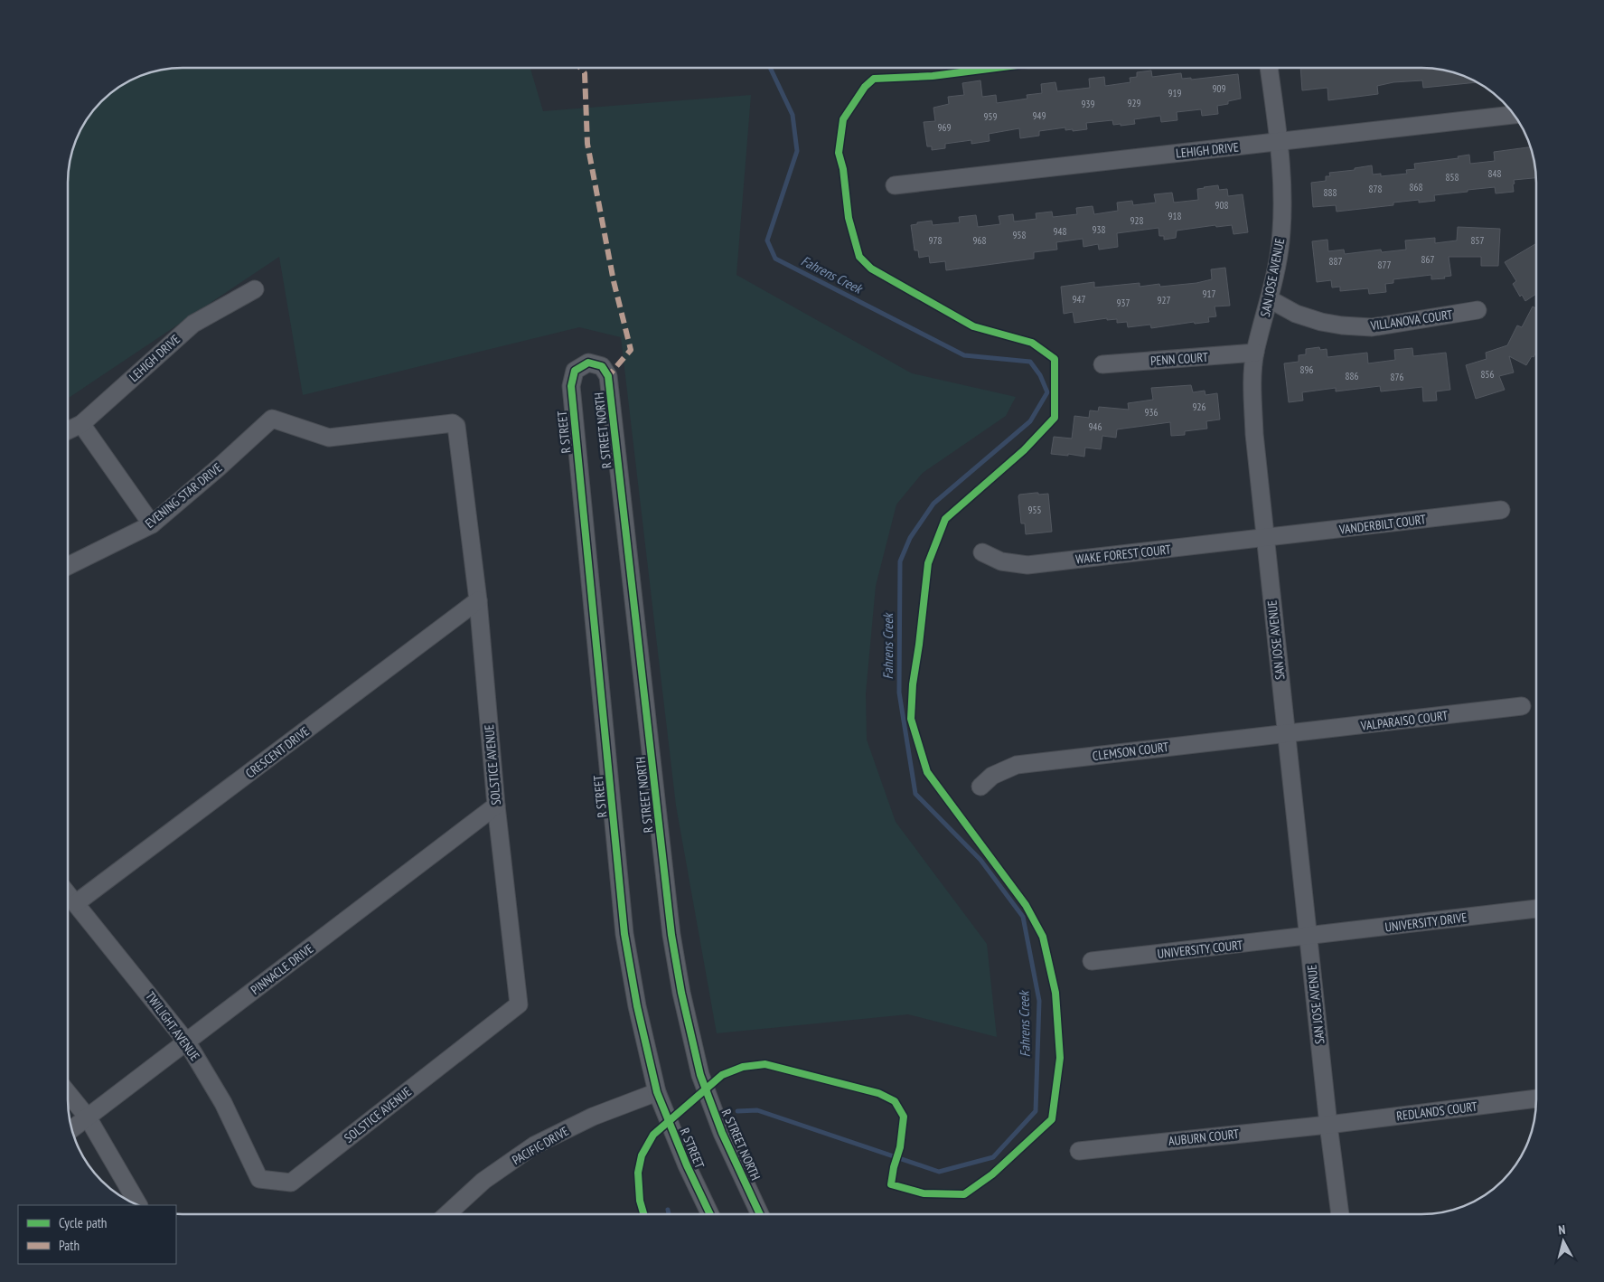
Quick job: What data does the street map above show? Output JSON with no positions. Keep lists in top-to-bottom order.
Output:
{
  "streets": {
    "street": [
      "LEHIGH DRIVE",
      "SAN JOSE AVENUE",
      "VILLANOVA COURT",
      "PENN COURT",
      "R STREET NORTH",
      "R STREET",
      "EVENING STAR DRIVE",
      "VANDERBILT COURT",
      "WAKE FOREST COURT",
      "VALPARAISO COURT",
      "CLEMSON COURT",
      "CRESCENT DRIVE",
      "SOLSTICE AVENUE",
      "UNIVERSITY DRIVE",
      "UNIVERSITY COURT",
      "PINNACLE DRIVE",
      "TWILIGHT AVENUE",
      "REDLANDS COURT",
      "AUBURN COURT",
      "PACIFIC DRIVE"
    ]
  },
  "crossings": [
    ["LEHIGH DRIVE", "SAN JOSE AVENUE"],
    ["SAN JOSE AVENUE", "VILLANOVA COURT"],
    ["SAN JOSE AVENUE", "PENN COURT"],
    ["SAN JOSE AVENUE", "VANDERBILT COURT"],
    ["SAN JOSE AVENUE", "WAKE FOREST COURT"],
    ["SAN JOSE AVENUE", "VALPARAISO COURT"],
    ["SAN JOSE AVENUE", "CLEMSON COURT"],
    ["SAN JOSE AVENUE", "UNIVERSITY DRIVE"],
    ["SAN JOSE AVENUE", "UNIVERSITY COURT"],
    ["SAN JOSE AVENUE", "REDLANDS COURT"],
    ["SAN JOSE AVENUE", "AUBURN COURT"],
    ["R STREET NORTH", "R STREET"],
    ["R STREET", "PACIFIC DRIVE"],
    ["EVENING STAR DRIVE", "SOLSTICE AVENUE"],
    ["VANDERBILT COURT", "WAKE FOREST COURT"],
    ["VALPARAISO COURT", "CLEMSON COURT"],
    ["CRESCENT DRIVE", "SOLSTICE AVENUE"],
    ["CRESCENT DRIVE", "TWILIGHT AVENUE"],
    ["SOLSTICE AVENUE", "PINNACLE DRIVE"],
    ["SOLSTICE AVENUE", "TWILIGHT AVENUE"],
    ["UNIVERSITY DRIVE", "UNIVERSITY COURT"],
    ["PINNACLE DRIVE", "TWILIGHT AVENUE"],
    ["REDLANDS COURT", "AUBURN COURT"]
  ],
  "water": ["Fahrens Creek"],
  "house_numbers": [
    "909",
    "919",
    "929",
    "939",
    "949",
    "959",
    "969",
    "848",
    "858",
    "868",
    "878",
    "888",
    "908",
    "918",
    "928",
    "938",
    "948",
    "958",
    "978",
    "968",
    "857",
    "867",
    "887",
    "877",
    "917",
    "947",
    "927",
    "937",
    "896",
    "856",
    "886",
    "876",
    "926",
    "936",
    "946",
    "955"
  ],
  "legend": ["Cycle path", "Path"],
  "north": "top"
}
